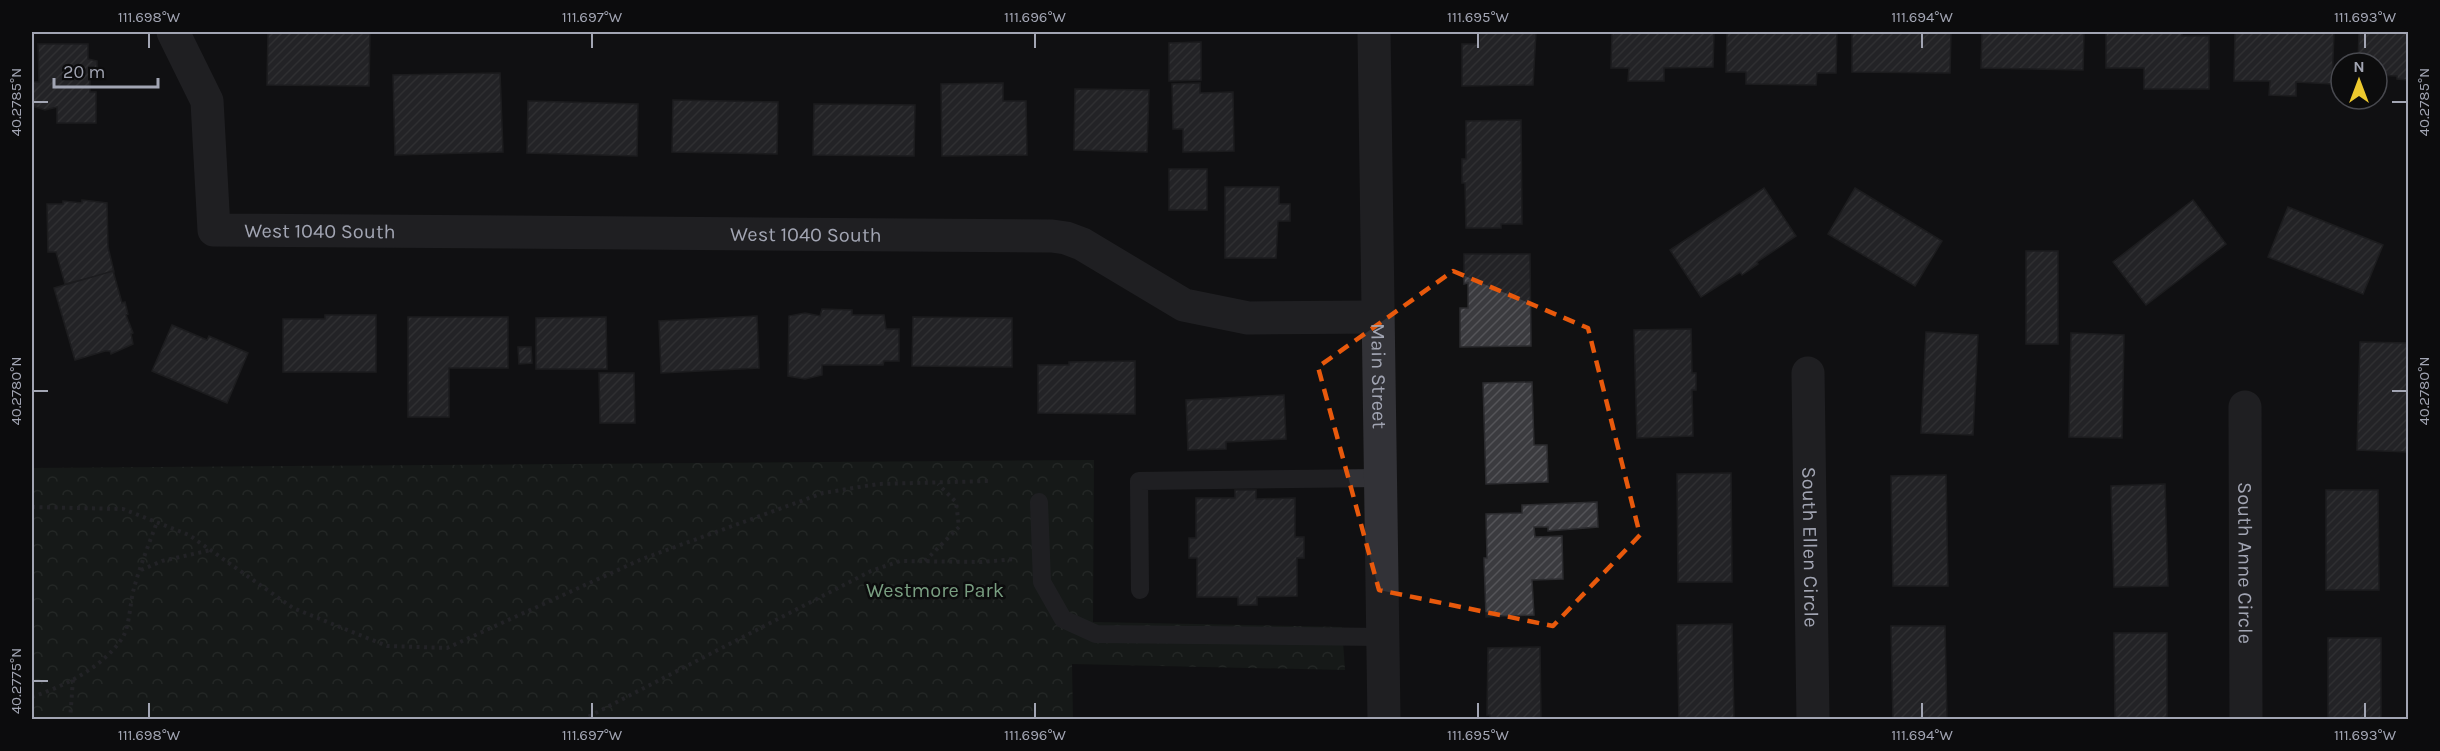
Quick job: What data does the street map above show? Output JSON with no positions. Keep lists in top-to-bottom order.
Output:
{
  "streets": {
    "street": [
      "West 1040 South",
      "Main Street",
      "South Ellen Circle",
      "South Anne Circle"
    ]
  },
  "crossings": [
    ["West 1040 South", "Main Street"]
  ],
  "parks": ["Westmore Park"],
  "scale_bar": "20 m",
  "north": "top",
  "coordinates": [
    "111.698°W",
    "111.697°W",
    "111.696°W",
    "111.695°W",
    "111.694°W",
    "111.693°W",
    "40.2785°N",
    "40.2780°N",
    "40.2775°N"
  ]
}
